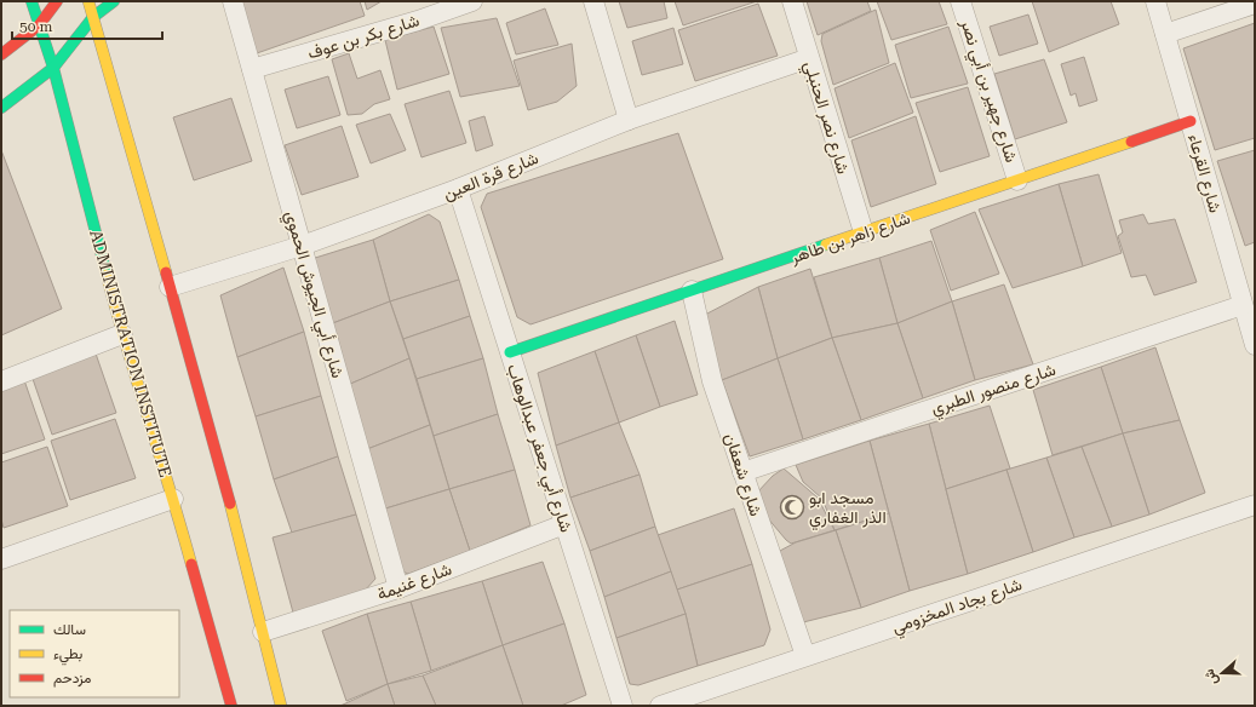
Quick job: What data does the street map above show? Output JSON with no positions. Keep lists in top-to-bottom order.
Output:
{
  "streets": {
    "main road": ["شارع زاهر بن طاهر", "ADMINISTRATION INSTITUTE"],
    "street": [
      "شارع بكر بن عوف",
      "شارع جهير بن أبي نصر",
      "شارع نصر الحنبلي",
      "شارع القرعاء",
      "شارع قرة العين",
      "شارع أبي الجيوش الحموي",
      "شارع منصور الطبري",
      "شارع أبي جعفر عبدالوهاب",
      "شارع شعفان",
      "شارع غنيمة",
      "شارع بجاد المخزومي"
    ]
  },
  "crossings": [
    ["شارع بكر بن عوف", "شارع أبي الجيوش الحموي"],
    ["شارع جهير بن أبي نصر", "شارع زاهر بن طاهر"],
    ["شارع نصر الحنبلي", "شارع قرة العين"],
    ["شارع نصر الحنبلي", "شارع زاهر بن طاهر"],
    ["شارع القرعاء", "شارع زاهر بن طاهر"],
    ["شارع القرعاء", "شارع منصور الطبري"],
    ["شارع قرة العين", "شارع أبي الجيوش الحموي"],
    ["شارع قرة العين", "شارع أبي جعفر عبدالوهاب"],
    ["شارع زاهر بن طاهر", "شارع أبي جعفر عبدالوهاب"],
    ["شارع زاهر بن طاهر", "شارع شعفان"],
    ["شارع أبي الجيوش الحموي", "شارع غنيمة"],
    ["شارع منصور الطبري", "شارع شعفان"],
    ["شارع أبي جعفر عبدالوهاب", "شارع غنيمة"],
    ["شارع شعفان", "شارع بجاد المخزومي"]
  ],
  "places": {
    "mosque": ["مسجد ابو الذر الغفاري"]
  },
  "legend": ["سالك", "بطيء", "مزدحم"],
  "scale_bar": "50 m",
  "north": "left"
}
